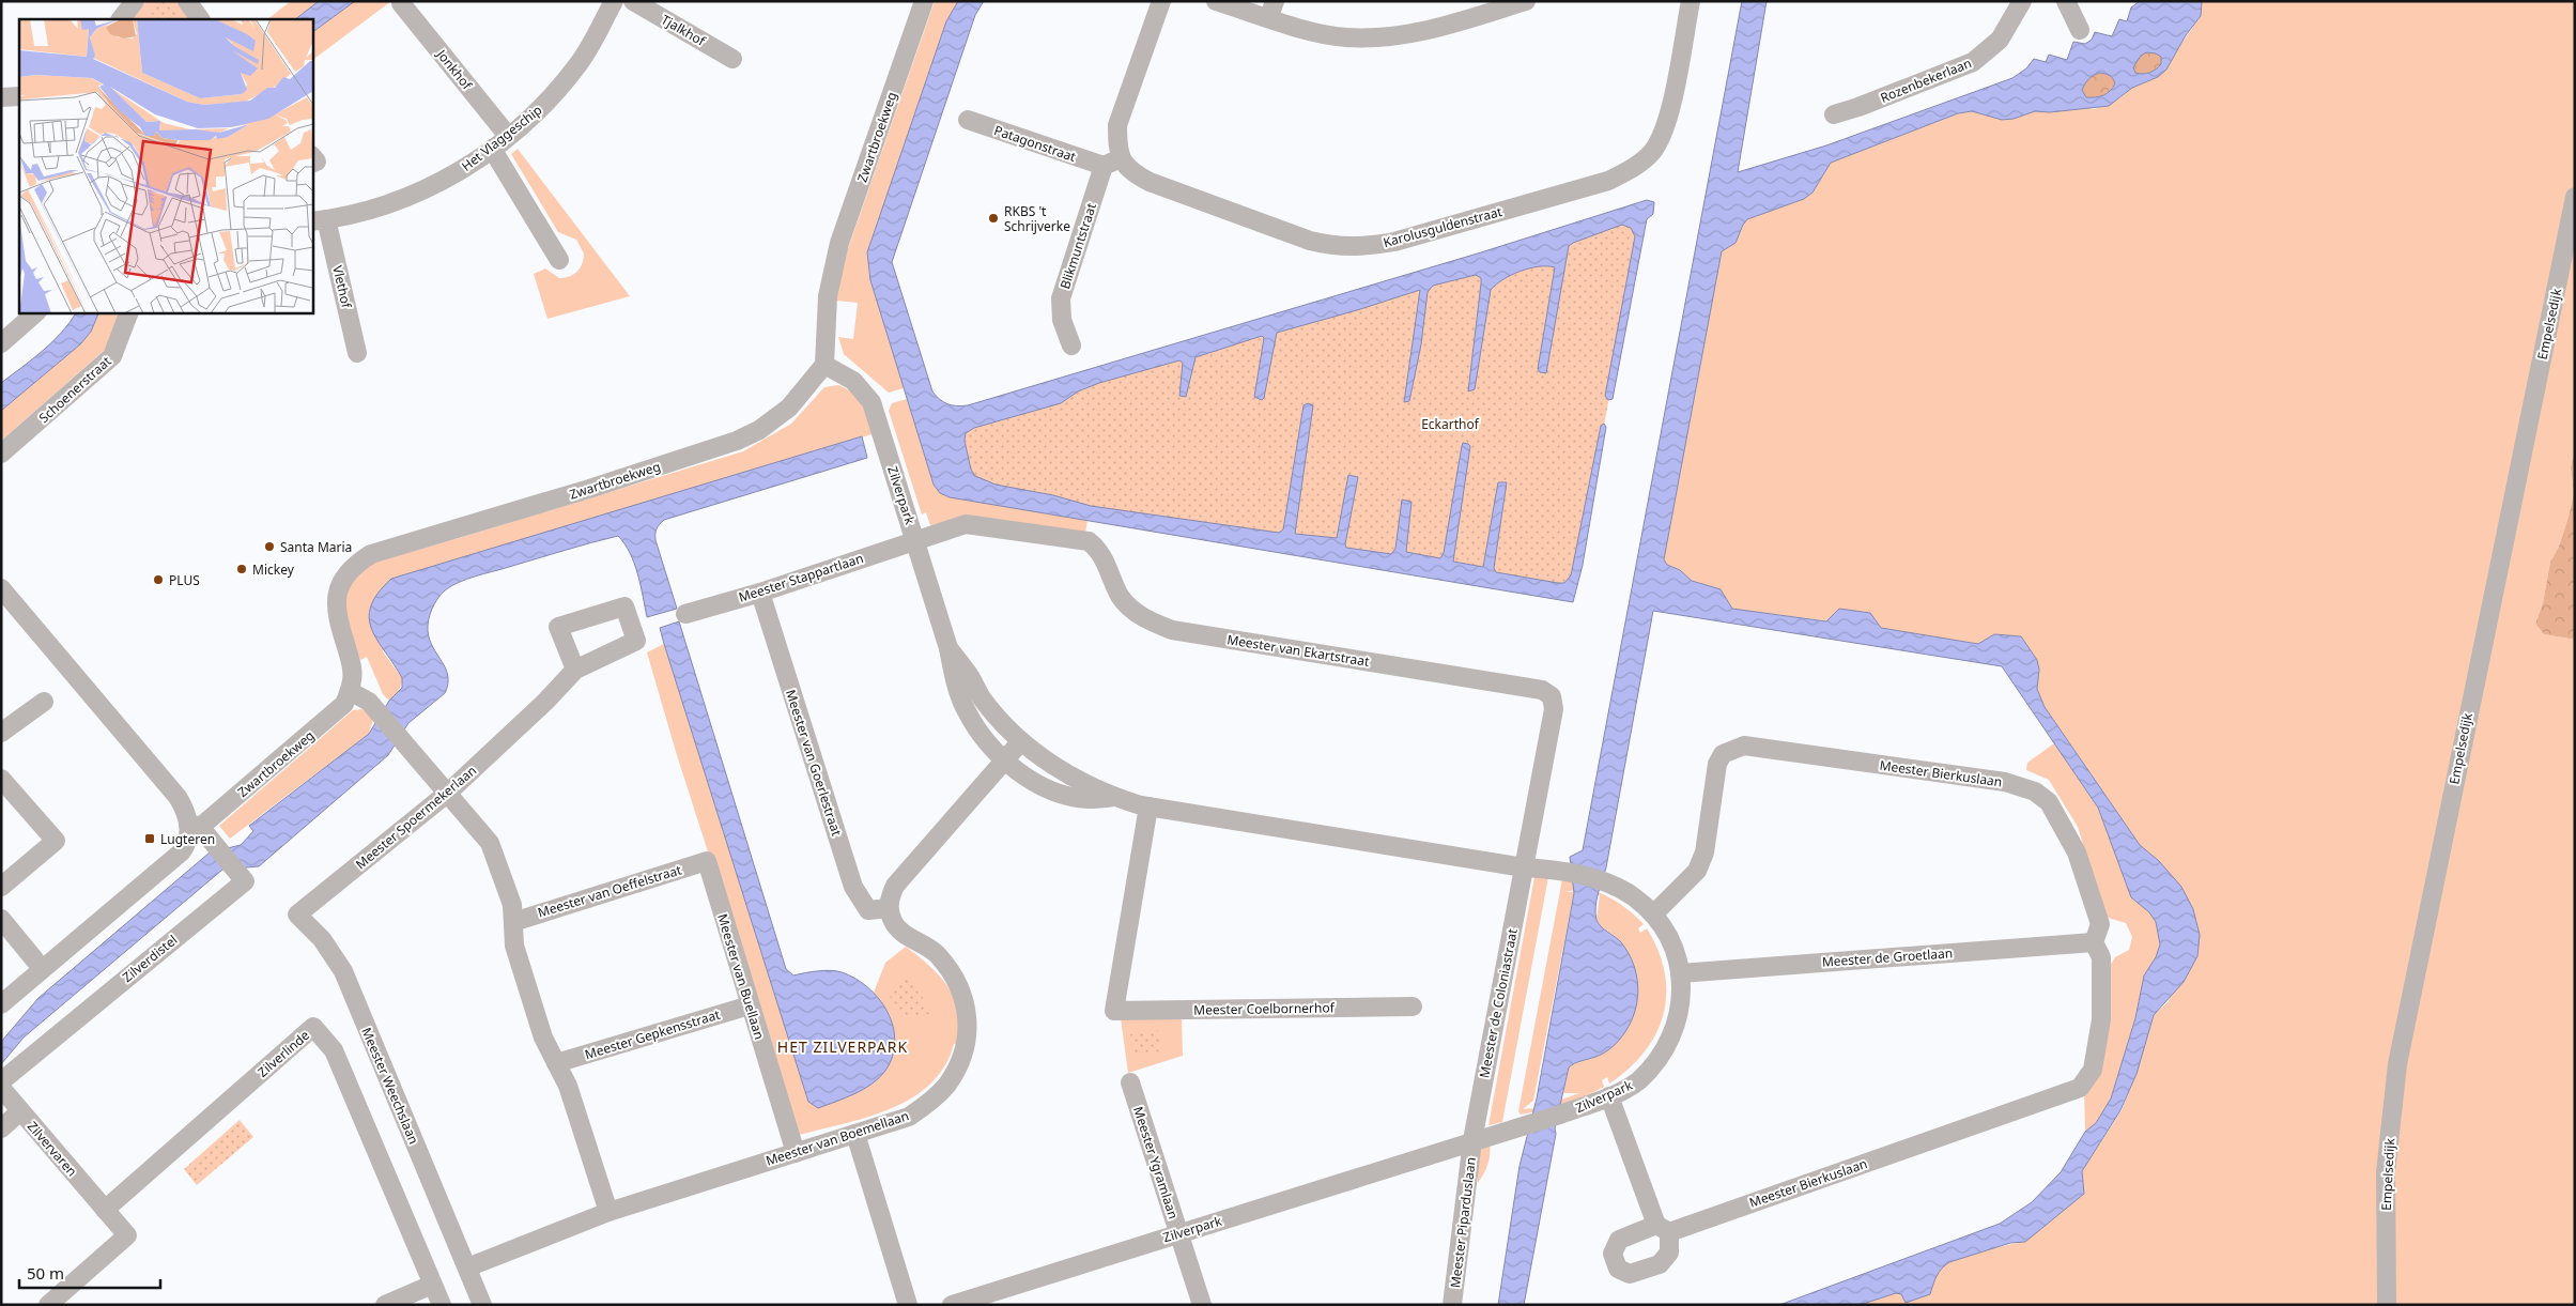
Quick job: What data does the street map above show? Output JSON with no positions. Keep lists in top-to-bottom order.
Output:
{
  "streets": {
    "street": [
      "Tjalkhof",
      "Jonkhof",
      "Rozenbekerlaan",
      "Zwartbroekweg",
      "Het Vlaggeschip",
      "Patagonstraat",
      "Karolusguldenstraat",
      "Blikmuntstraat",
      "Vlethof",
      "Empelsedijk",
      "Schoenerstraat",
      "Zilverpark",
      "Meester Stappartlaan",
      "Meester van Ekartstraat",
      "Meester van Goerlestraat",
      "Meester Bierkuslaan",
      "Meester Spoermekerlaan",
      "Meester van Oeffelstraat",
      "Meester de Groetlaan",
      "Zilverdistel",
      "Meester van Buellaan",
      "Meester de Coloniastraat",
      "Meester Coelbornerhof",
      "Meester Gepkensstraat",
      "Zilverlinde",
      "Meester Weechslaan",
      "Meester van Boemellaan",
      "Zilvervaren",
      "Meester Ygramlaan",
      "Meester Piparduslaan"
    ]
  },
  "crossings": [
    ["Jonkhof", "Het Vlaggeschip"],
    ["Zwartbroekweg", "Zilverpark"],
    ["Zwartbroekweg", "Zilverdistel"],
    ["Het Vlaggeschip", "Vlethof"],
    ["Patagonstraat", "Blikmuntstraat"],
    ["Zilverpark", "Meester Stappartlaan"],
    ["Zilverpark", "Meester van Ekartstraat"],
    ["Zilverpark", "Meester Bierkuslaan"],
    ["Zilverpark", "Meester de Groetlaan"],
    ["Zilverpark", "Meester de Coloniastraat"],
    ["Zilverpark", "Meester Coelbornerhof"],
    ["Zilverpark", "Meester Ygramlaan"],
    ["Zilverpark", "Meester Piparduslaan"],
    ["Meester Stappartlaan", "Meester van Ekartstraat"],
    ["Meester Stappartlaan", "Meester van Goerlestraat"],
    ["Meester van Ekartstraat", "Meester de Coloniastraat"],
    ["Meester van Goerlestraat", "Meester van Boemellaan"],
    ["Meester Bierkuslaan", "Meester de Groetlaan"],
    ["Meester Spoermekerlaan", "Meester Weechslaan"],
    ["Meester van Oeffelstraat", "Meester van Buellaan"],
    ["Meester van Buellaan", "Meester Gepkensstraat"],
    ["Meester van Buellaan", "Meester van Boemellaan"],
    ["Meester de Coloniastraat", "Meester Piparduslaan"],
    ["Zilverlinde", "Zilvervaren"],
    ["Meester Weechslaan", "Meester van Boemellaan"]
  ],
  "districts": ["HET ZILVERPARK"],
  "parks": ["Eckarthof"],
  "places": {
    "other": [
      "RKBS 't Schrijverke",
      "Santa Maria",
      "Mickey",
      "PLUS"
    ],
    "transit": ["Lugteren"]
  },
  "scale_bar": "50 m"
}
